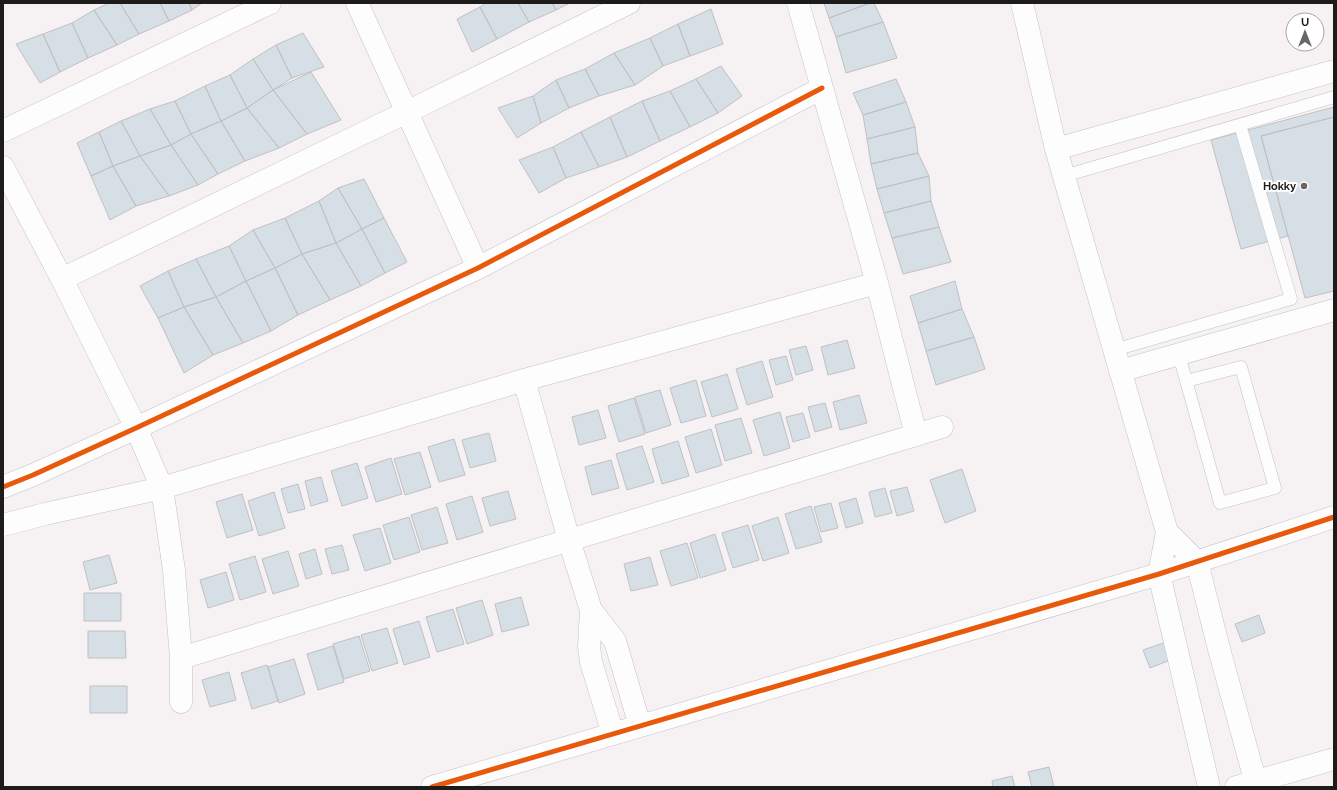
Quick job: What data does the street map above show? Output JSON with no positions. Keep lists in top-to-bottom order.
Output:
{
  "places": ["Hokky"],
  "north": "top"
}
